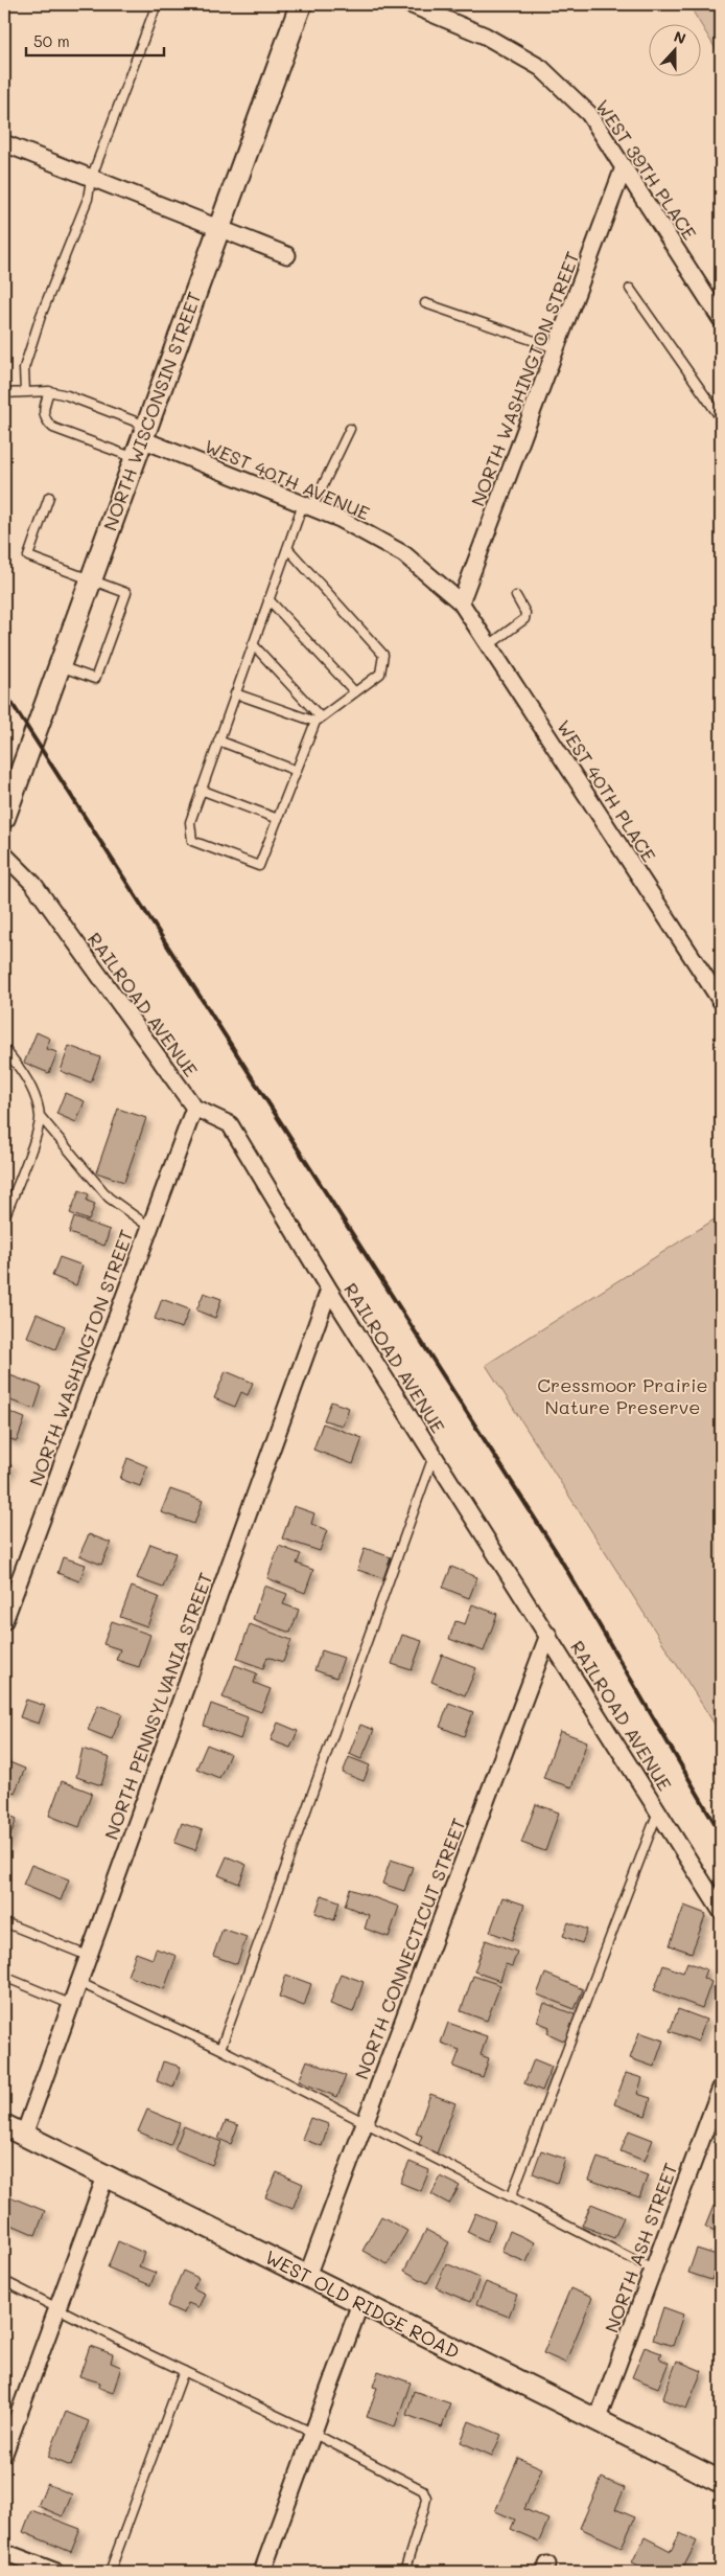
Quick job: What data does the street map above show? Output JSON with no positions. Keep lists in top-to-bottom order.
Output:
{
  "streets": {
    "street": [
      "WEST 39TH PLACE",
      "NORTH WASHINGTON STREET",
      "NORTH WISCONSIN STREET",
      "WEST 40TH AVENUE",
      "WEST 40TH PLACE",
      "RAILROAD AVENUE",
      "NORTH PENNSYLVANIA STREET",
      "NORTH CONNECTICUT STREET",
      "NORTH ASH STREET",
      "WEST OLD RIDGE ROAD"
    ]
  },
  "crossings": [
    ["WEST 39TH PLACE", "NORTH WASHINGTON STREET"],
    ["NORTH WASHINGTON STREET", "WEST 40TH AVENUE"],
    ["NORTH WASHINGTON STREET", "WEST 40TH PLACE"],
    ["NORTH WASHINGTON STREET", "RAILROAD AVENUE"],
    ["NORTH WISCONSIN STREET", "WEST 40TH AVENUE"],
    ["WEST 40TH AVENUE", "WEST 40TH PLACE"],
    ["RAILROAD AVENUE", "NORTH PENNSYLVANIA STREET"],
    ["RAILROAD AVENUE", "NORTH CONNECTICUT STREET"],
    ["NORTH PENNSYLVANIA STREET", "WEST OLD RIDGE ROAD"],
    ["NORTH CONNECTICUT STREET", "WEST OLD RIDGE ROAD"],
    ["NORTH ASH STREET", "WEST OLD RIDGE ROAD"]
  ],
  "parks": ["Cressmoor Prairie Nature Preserve"],
  "scale_bar": "50 m",
  "north": "top"
}
